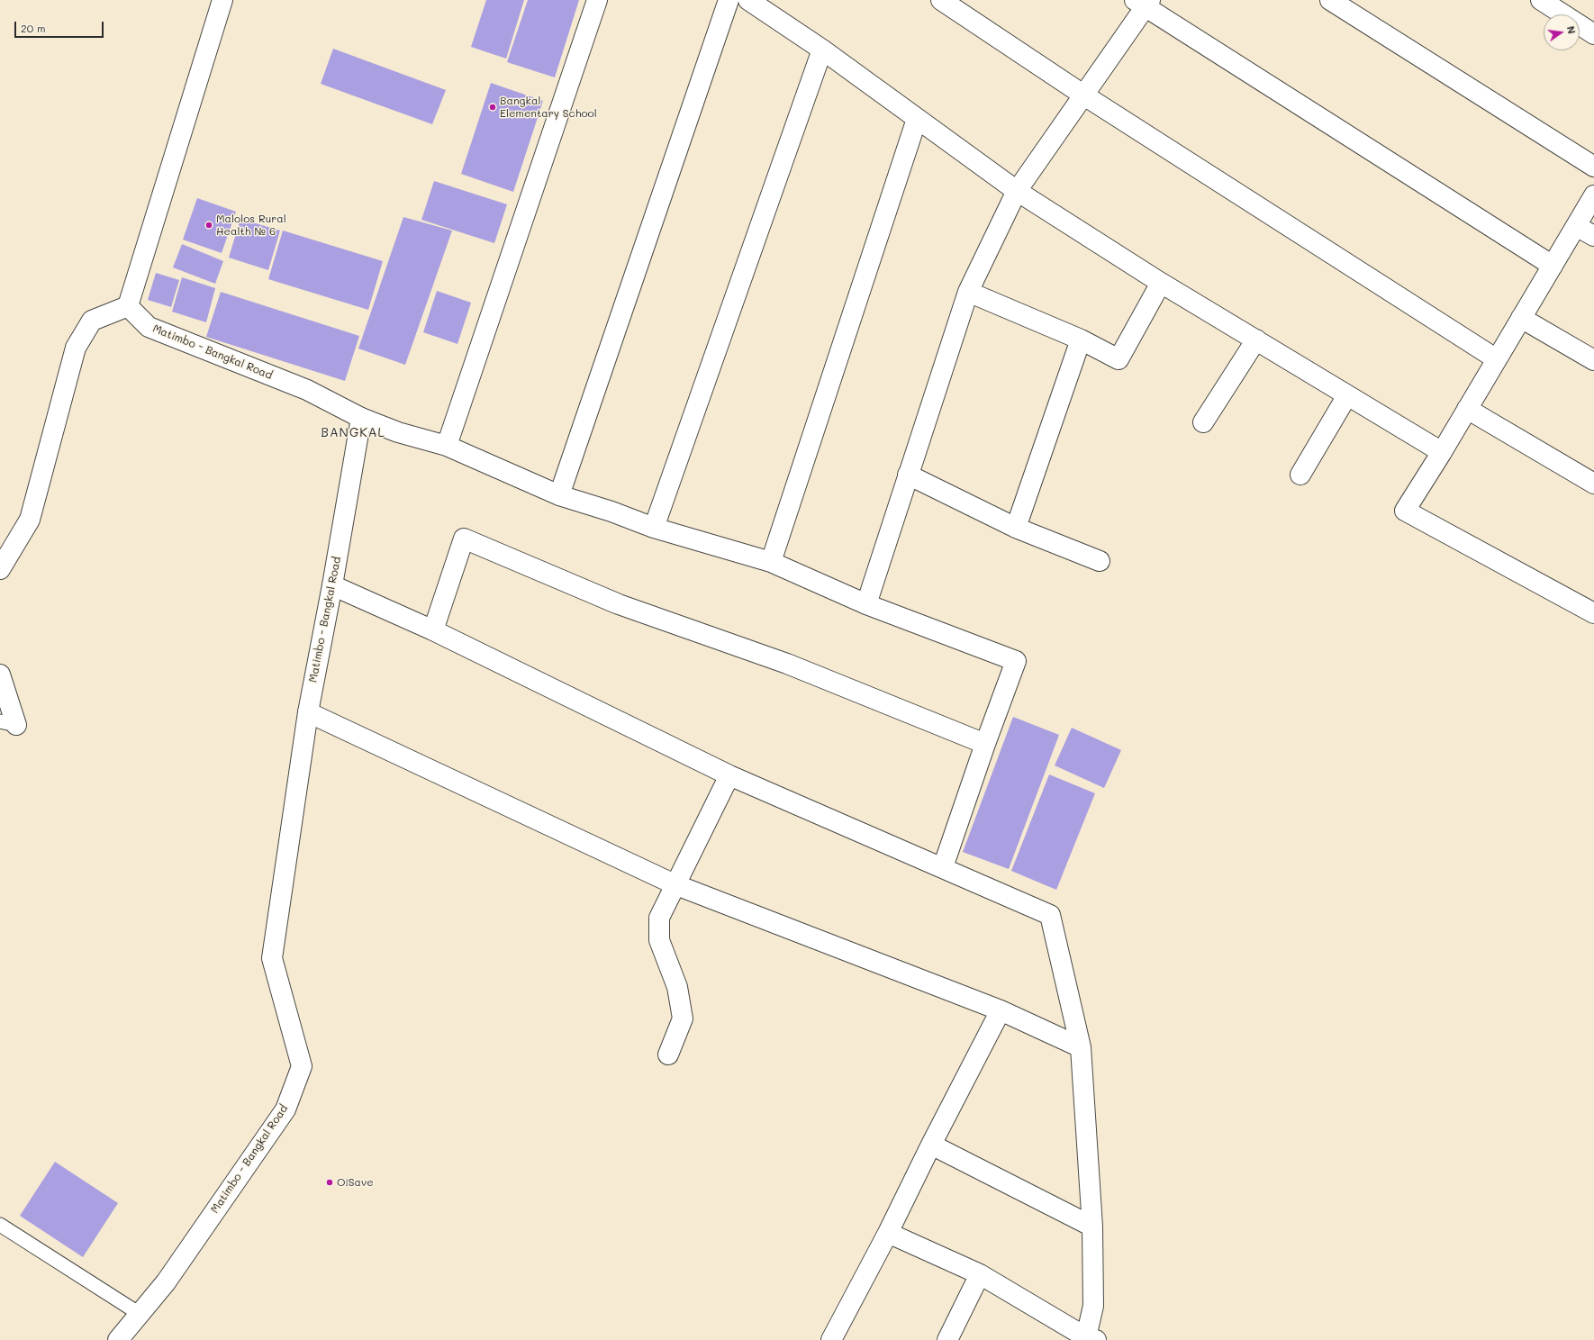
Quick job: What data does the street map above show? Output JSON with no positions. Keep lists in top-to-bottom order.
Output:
{
  "streets": {
    "street": ["Matimbo - Bangkal Road"]
  },
  "districts": ["BANGKAL"],
  "places": ["Bangkal Elementary School", "Malolos Rural Health № 6", "O!Save"],
  "scale_bar": "20 m",
  "north": "right"
}
